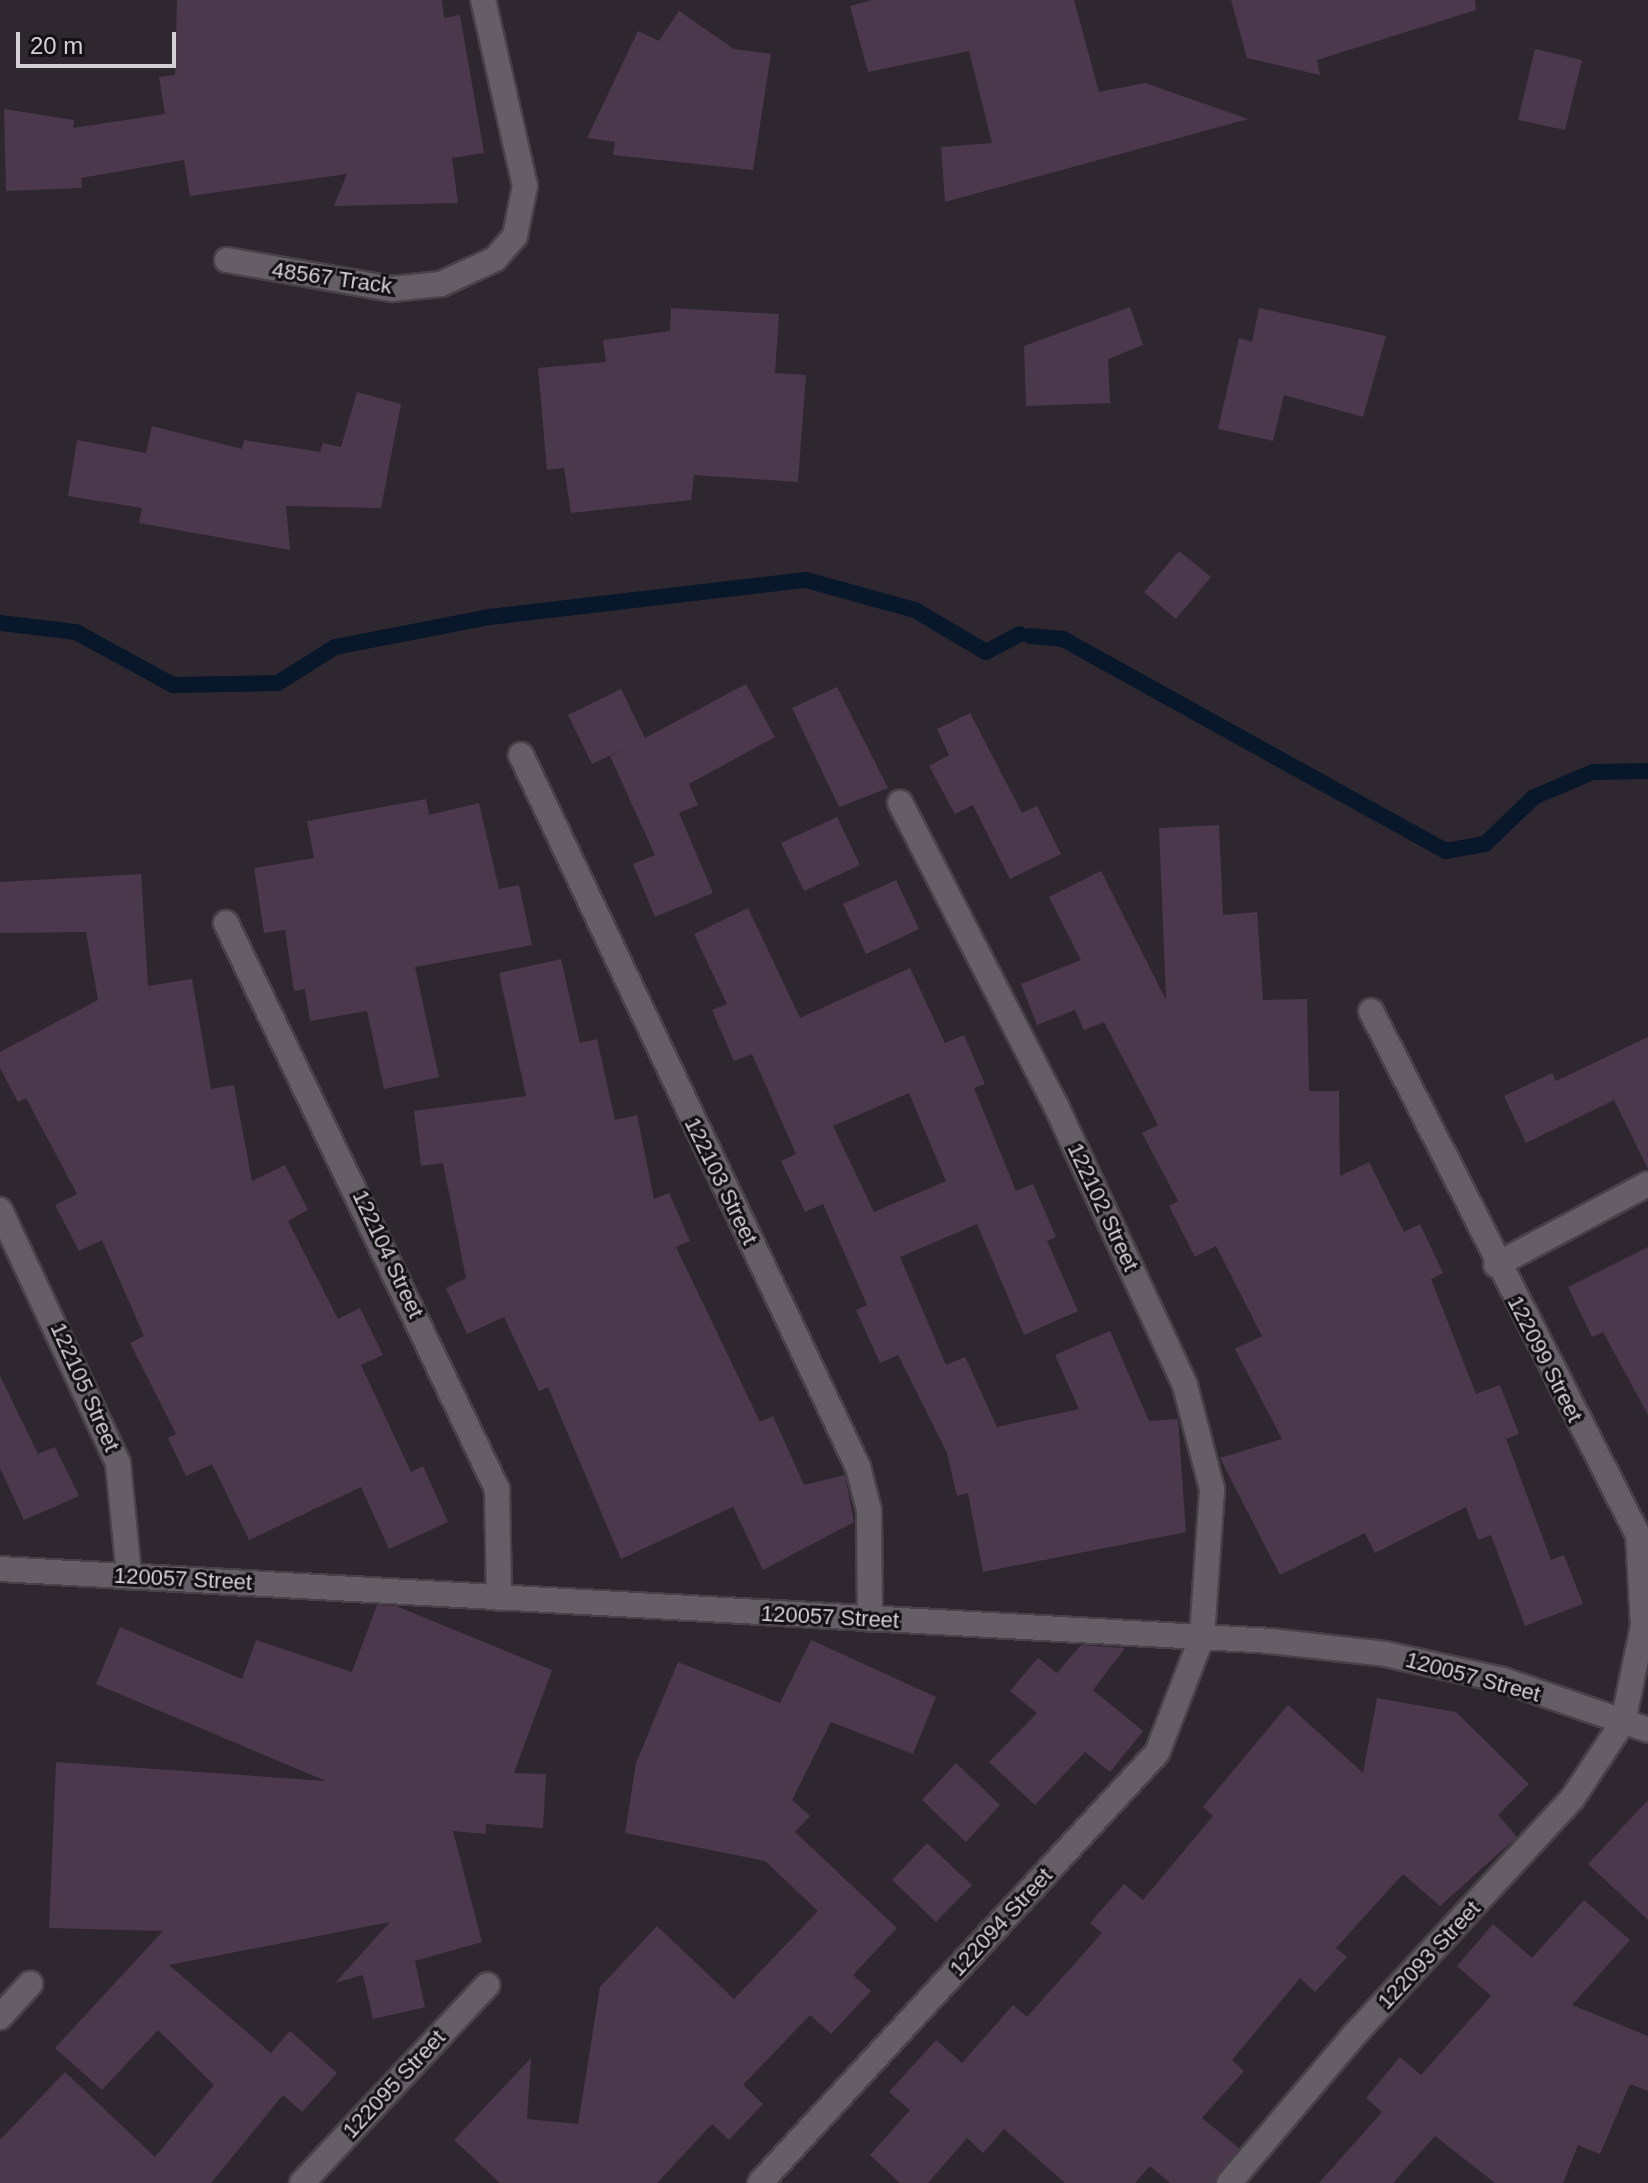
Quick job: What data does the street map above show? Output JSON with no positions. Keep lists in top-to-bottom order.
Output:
{
  "streets": {
    "street": [
      "48567 Track",
      "122103 Street",
      "122102 Street",
      "122104 Street",
      "122099 Street",
      "122105 Street",
      "120057 Street",
      "122094 Street",
      "122093 Street",
      "122095 Street"
    ]
  },
  "crossings": [
    ["122103 Street", "120057 Street"],
    ["122102 Street", "120057 Street"],
    ["122102 Street", "122094 Street"],
    ["122104 Street", "120057 Street"],
    ["122099 Street", "120057 Street"],
    ["122099 Street", "122093 Street"],
    ["122105 Street", "120057 Street"],
    ["120057 Street", "122094 Street"],
    ["120057 Street", "122093 Street"]
  ],
  "scale_bar": "20 m"
}
